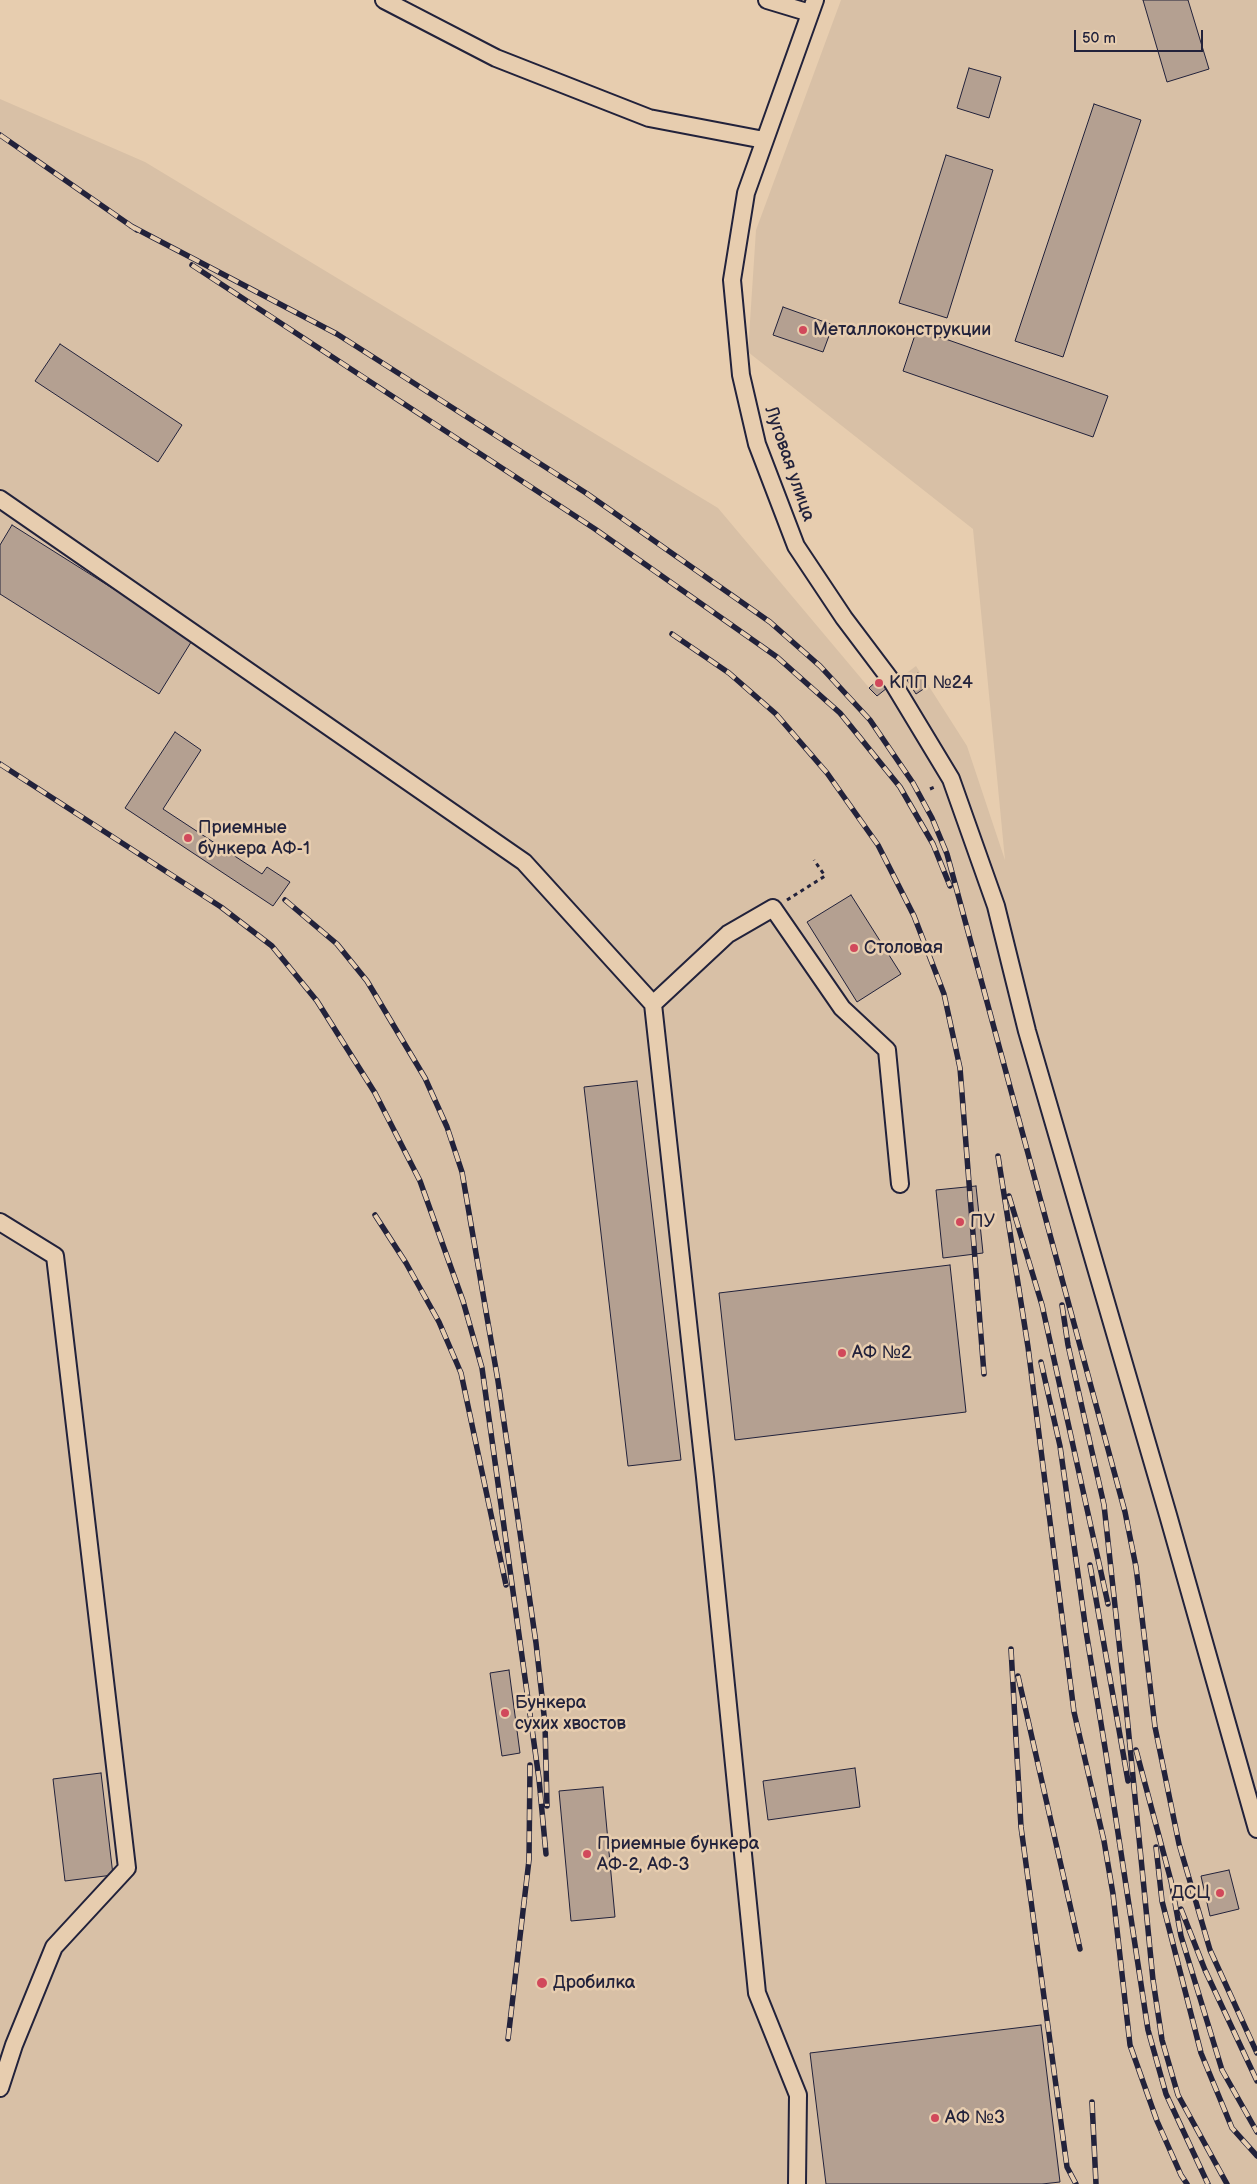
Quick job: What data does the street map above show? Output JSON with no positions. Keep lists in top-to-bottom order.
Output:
{
  "streets": {
    "street": ["Луговая улица"]
  },
  "places": [
    "Металлоконструкции",
    "КПП №24",
    "Приемные бункера АФ-1",
    "Столовая",
    "ПУ",
    "АФ №2",
    "Бункера сухих хвостов",
    "Приемные бункера АФ-2, АФ-3",
    "ДСЦ",
    "Дробилка",
    "АФ №3"
  ],
  "scale_bar": "50 m"
}
